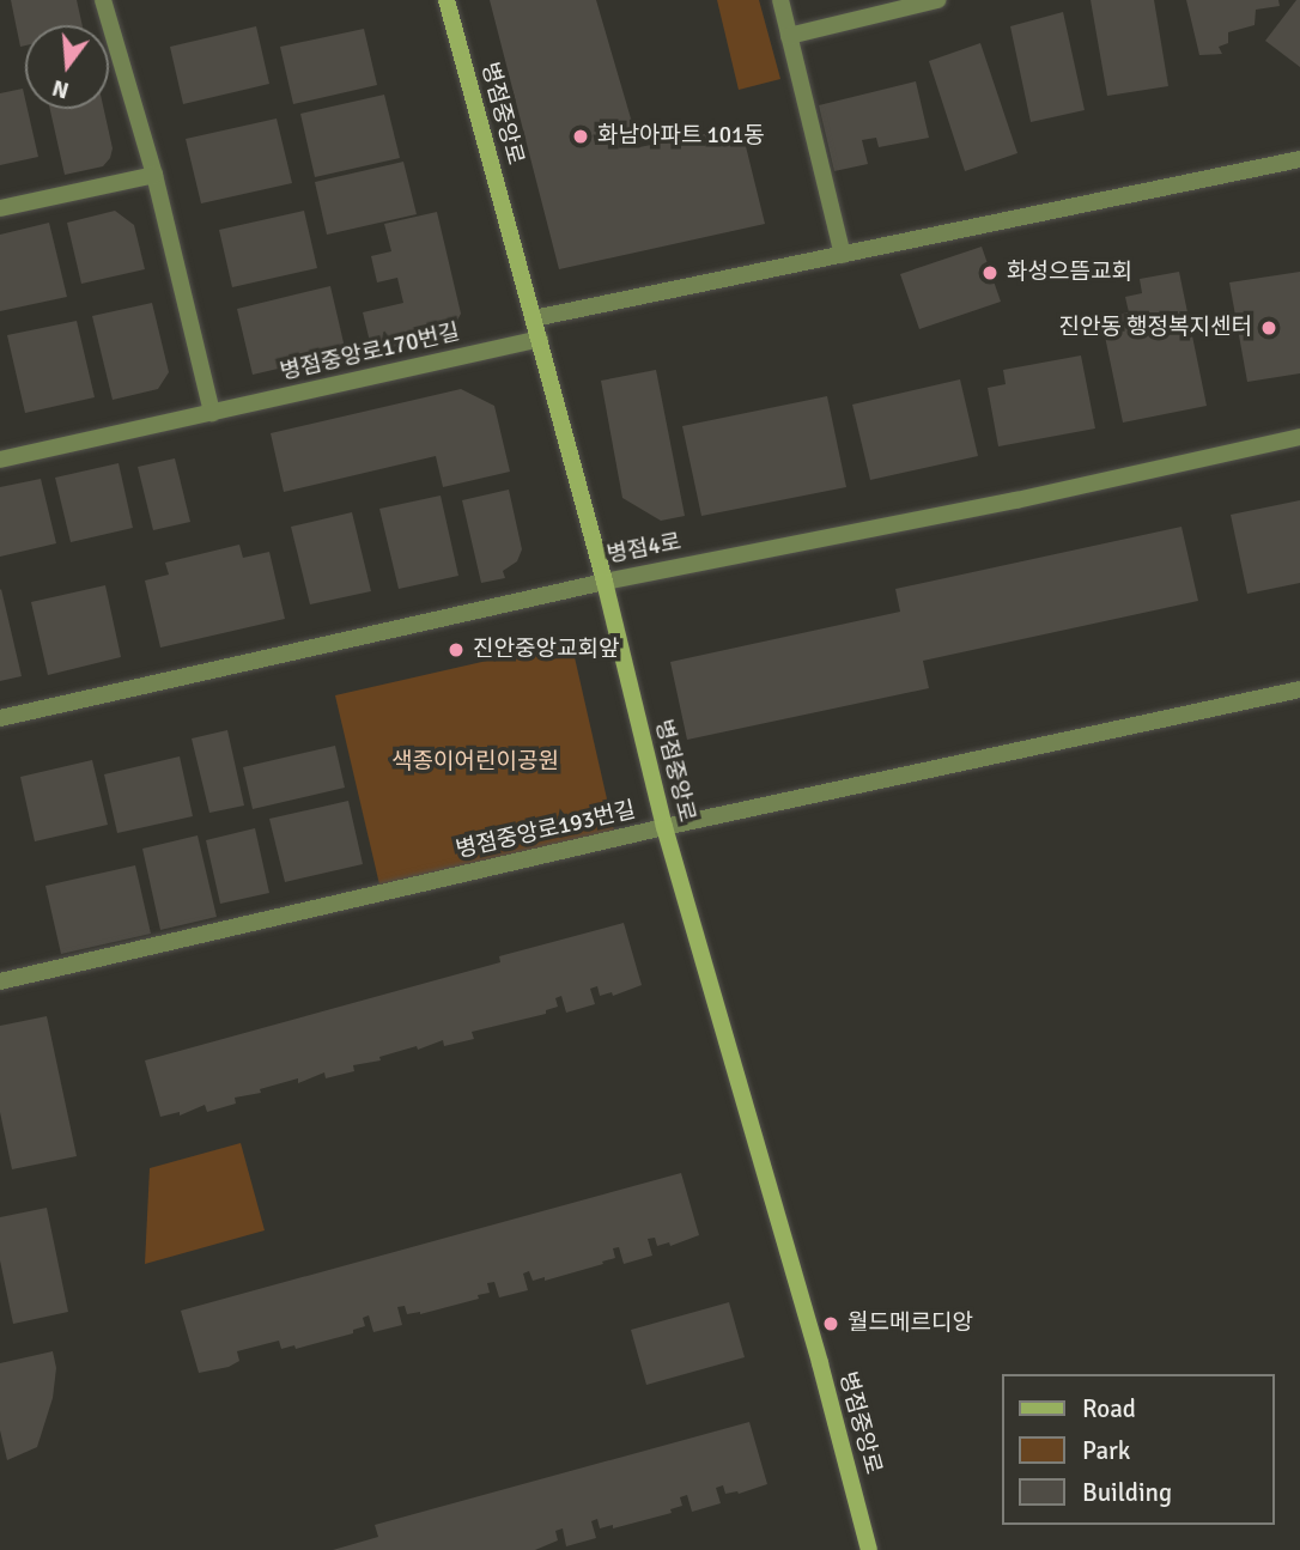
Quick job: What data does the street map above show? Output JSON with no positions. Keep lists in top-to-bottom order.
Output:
{
  "streets": {
    "street": [
      "병점중앙로",
      "병점중앙로170번길",
      "병점4로",
      "병점중앙로193번길"
    ]
  },
  "crossings": [
    ["병점중앙로", "병점중앙로170번길"],
    ["병점중앙로", "병점4로"],
    ["병점중앙로", "병점중앙로193번길"]
  ],
  "parks": ["색종이어린이공원"],
  "places": [
    "화남아파트 101동",
    "화성으뜸교회",
    "진안동 행정복지센터",
    "진안중앙교회앞",
    "월드메르디앙"
  ],
  "legend": ["Road", "Park", "Building"],
  "north": "bottom"
}
